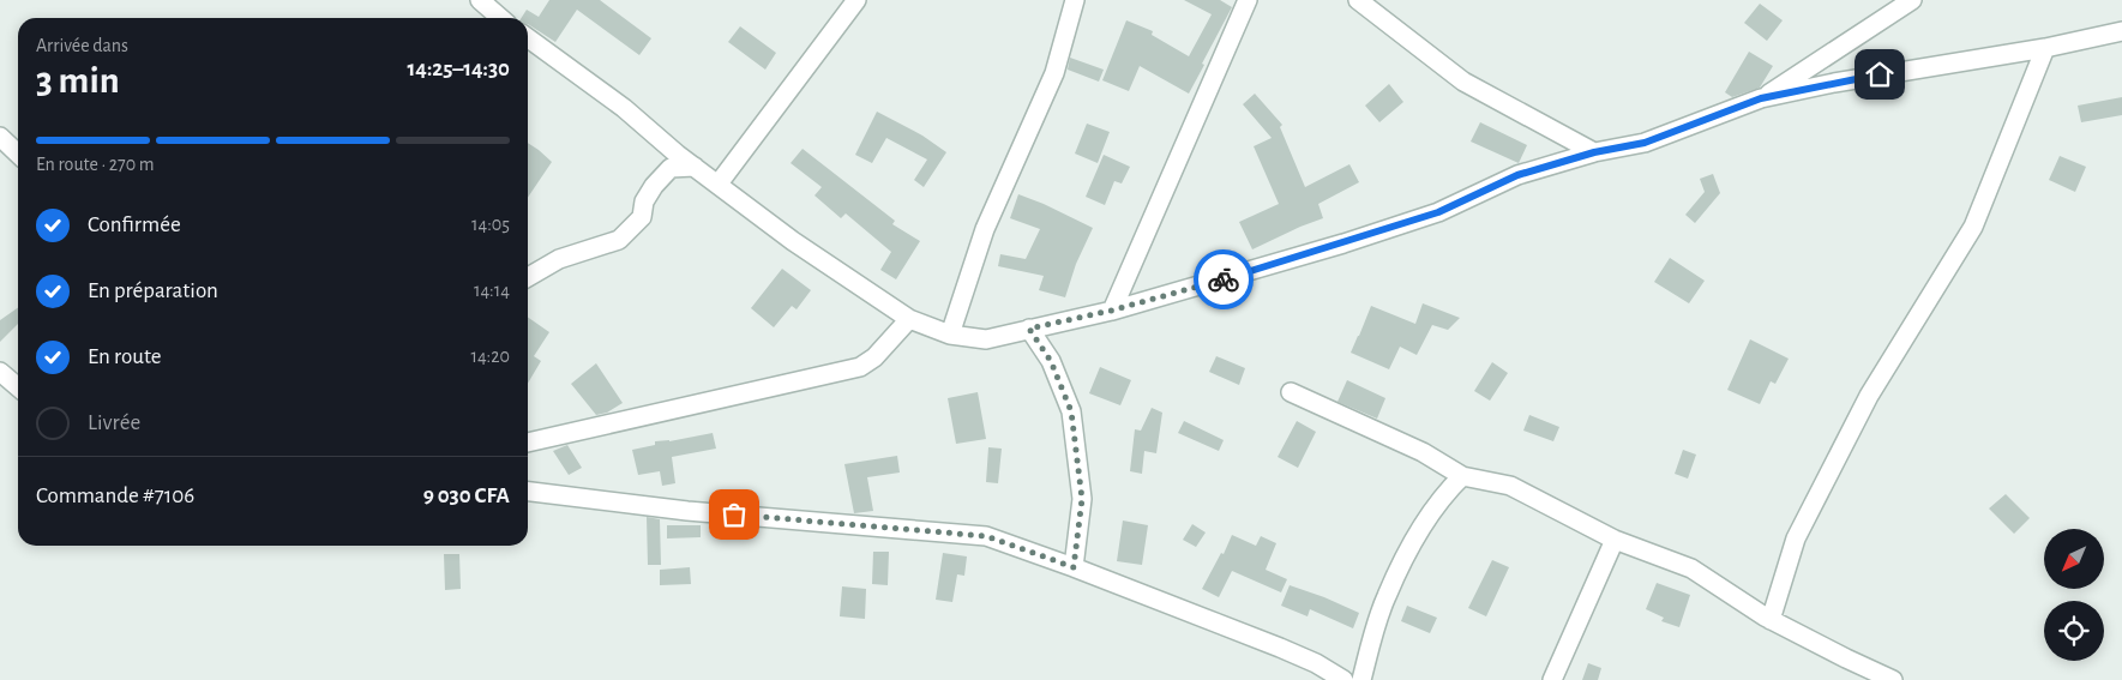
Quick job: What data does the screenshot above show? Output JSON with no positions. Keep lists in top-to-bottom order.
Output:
{
  "north": "bottom left",
  "page": {
    "heading": ["3 min", "Arrivée dans", "14:25–14:30"],
    "panel": ["Commande #7106", "9 030 CFA"],
    "bar": "En route · 270 m",
    "list": [
      ["Confirmée", "14:05"],
      ["En préparation", "14:14"],
      ["En route", "14:20"],
      "Livrée"
    ]
  }
}
